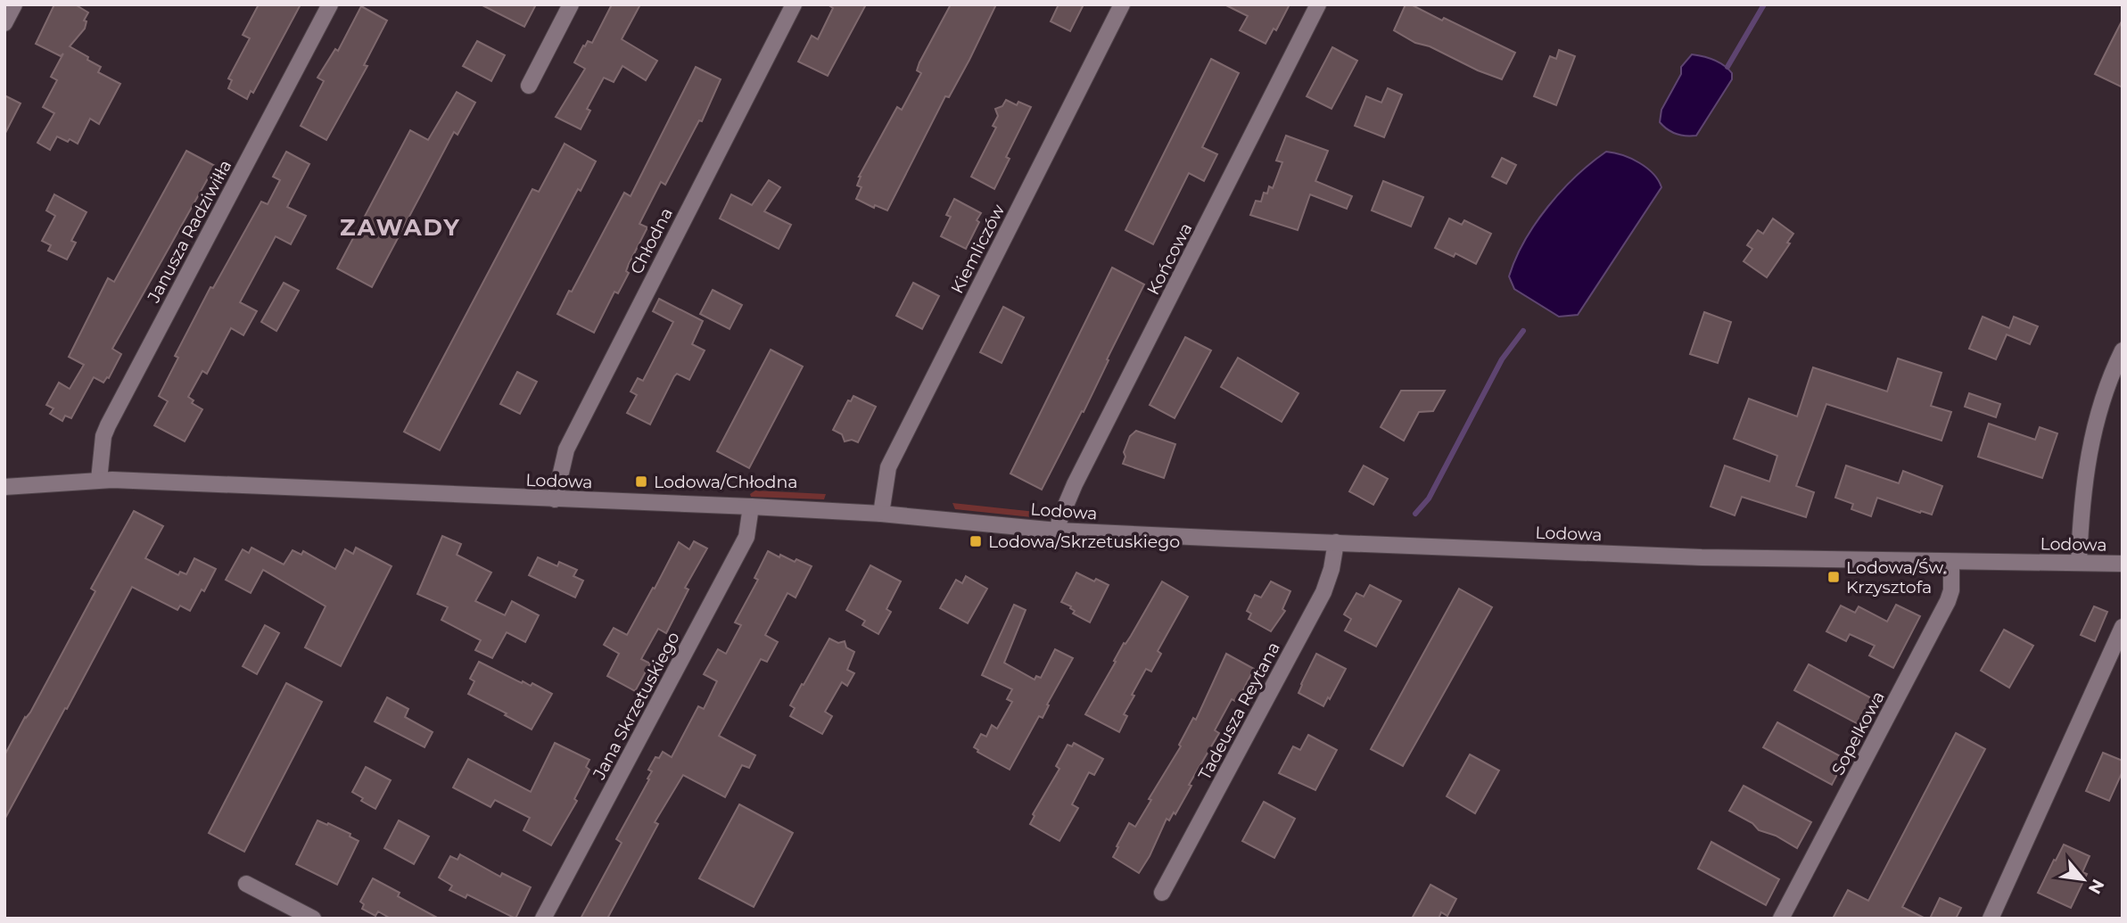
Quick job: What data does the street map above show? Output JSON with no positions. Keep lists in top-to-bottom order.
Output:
{
  "streets": {
    "street": [
      "Janusza Radziwiłła",
      "Chłodna",
      "Kiemliczów",
      "Końcowa",
      "Lodowa",
      "Jana Skrzetuskiego",
      "Tadeusza Reytana",
      "Sopelkowa"
    ]
  },
  "crossings": [
    ["Janusza Radziwiłła", "Lodowa"],
    ["Chłodna", "Lodowa"],
    ["Kiemliczów", "Lodowa"],
    ["Końcowa", "Lodowa"],
    ["Lodowa", "Jana Skrzetuskiego"],
    ["Lodowa", "Tadeusza Reytana"],
    ["Lodowa", "Sopelkowa"]
  ],
  "districts": ["ZAWADY"],
  "places": {
    "transit": ["Lodowa/Chłodna", "Lodowa/Skrzetuskiego", "Lodowa/Św. Krzysztofa"]
  },
  "north": "bottom right"
}
